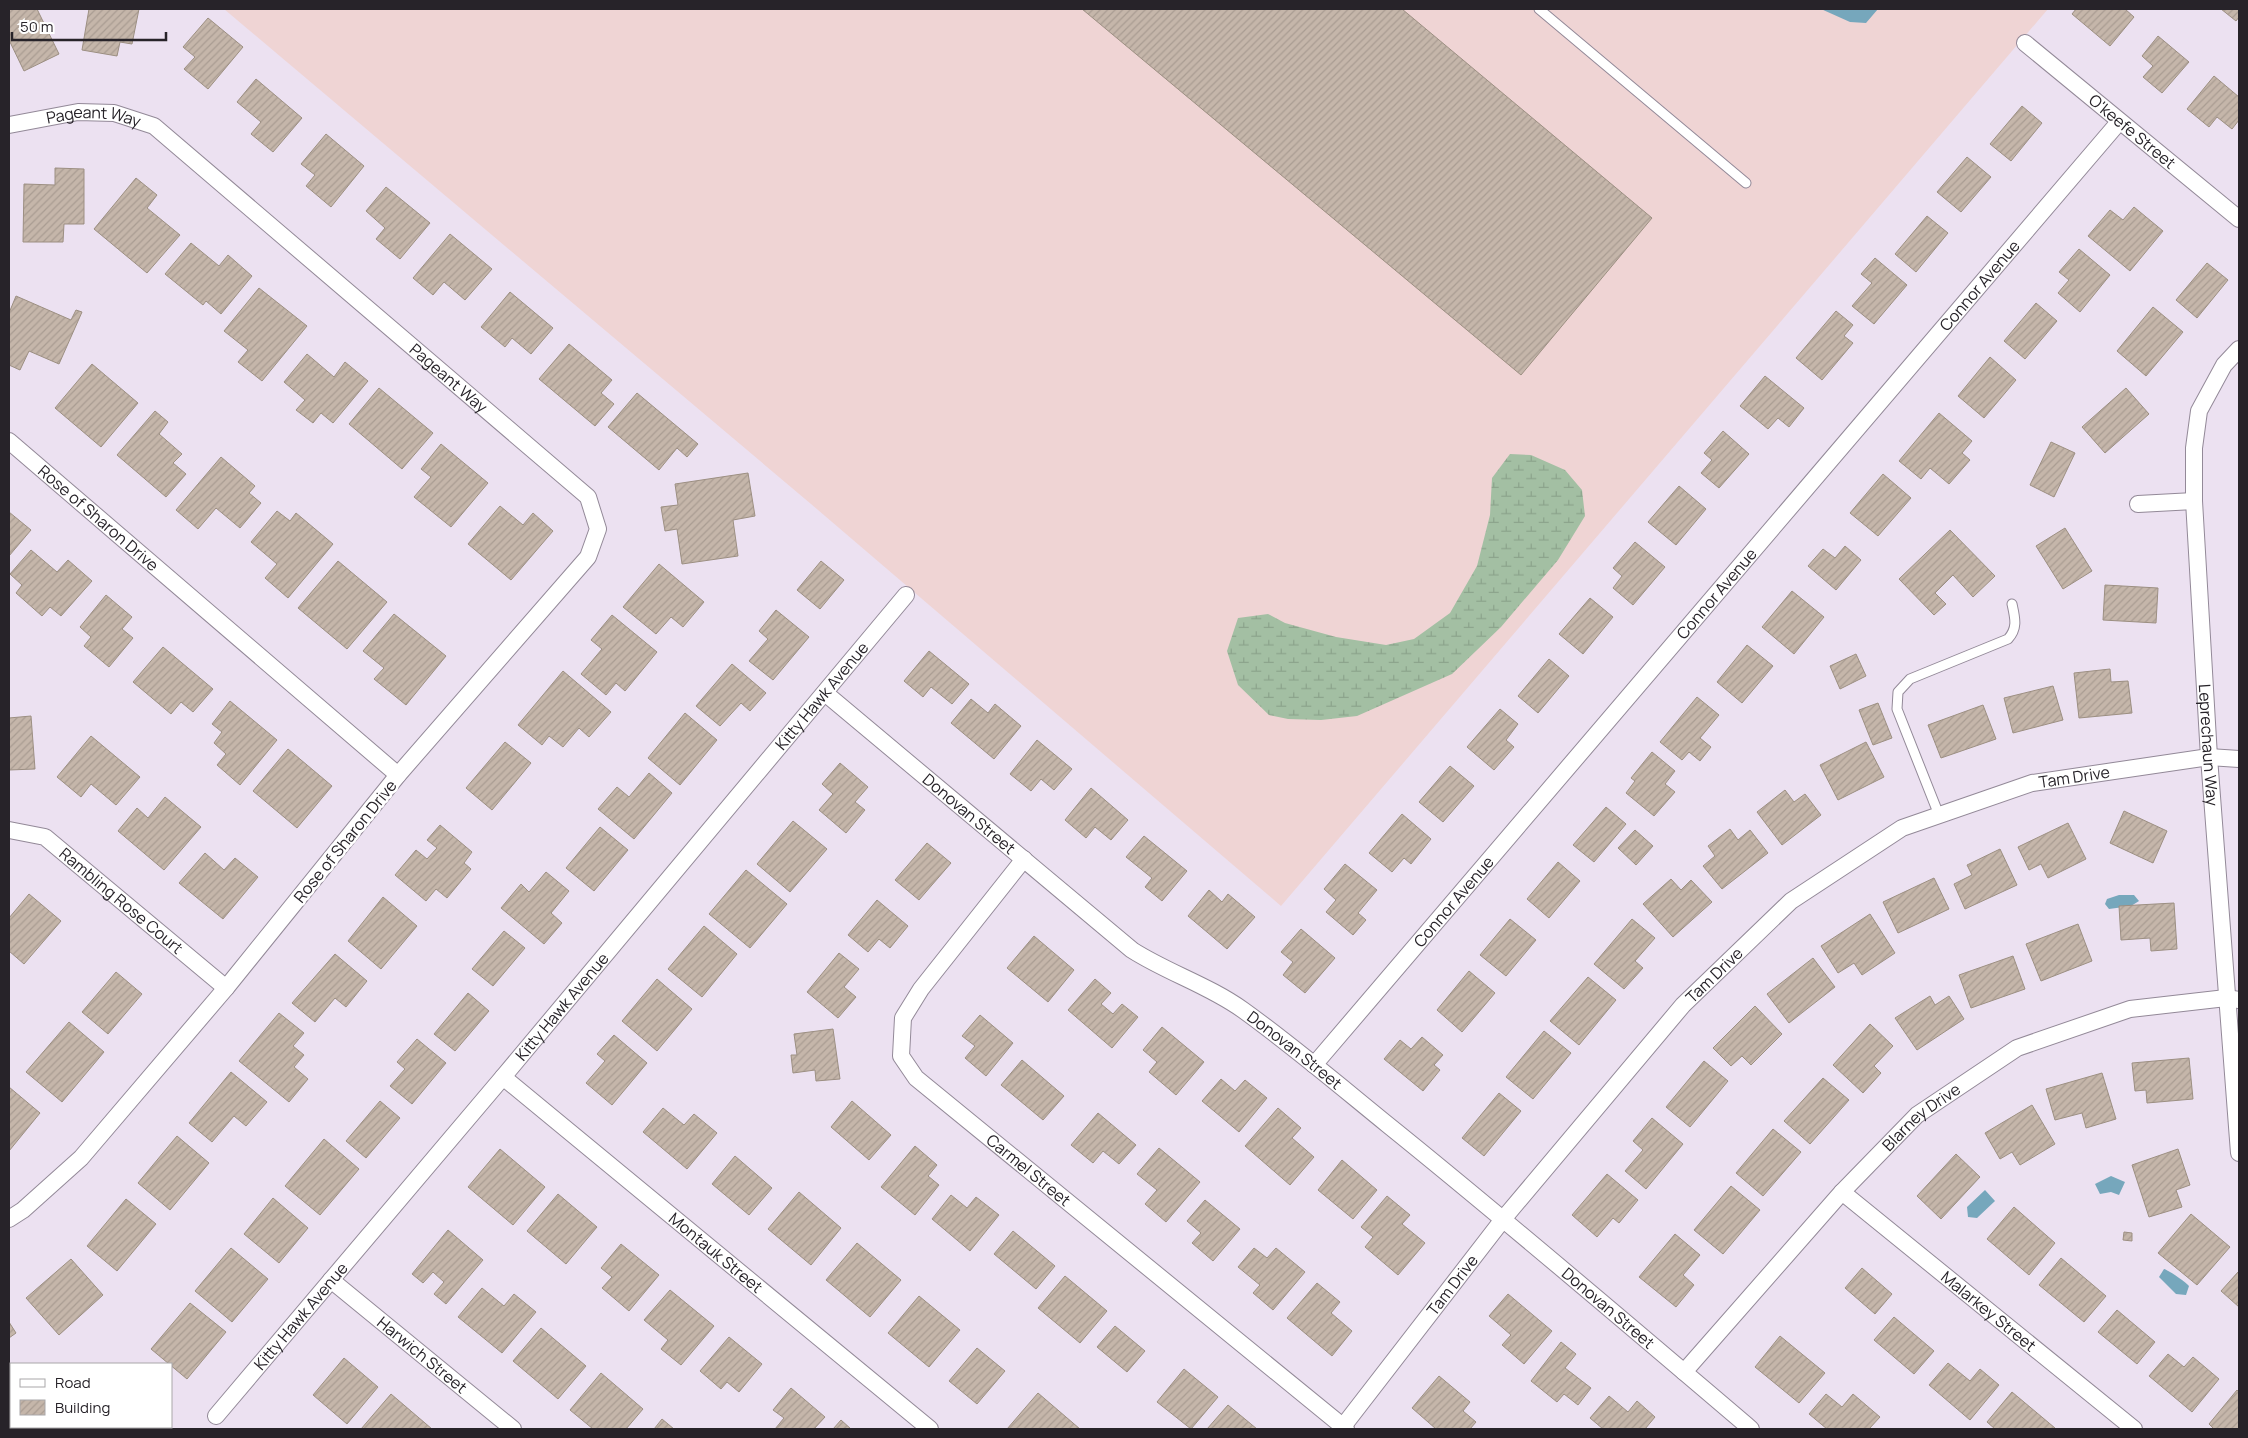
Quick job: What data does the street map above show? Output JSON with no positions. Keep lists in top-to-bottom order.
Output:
{
  "streets": {
    "street": [
      "Pageant Way",
      "O'keefe Street",
      "Connor Avenue",
      "Rose of Sharon Drive",
      "Kitty Hawk Avenue",
      "Leprechaun Way",
      "Tam Drive",
      "Donovan Street",
      "Rambling Rose Court",
      "Blarney Drive",
      "Carmel Street",
      "Montauk Street",
      "Malarkey Street",
      "Harwich Street"
    ]
  },
  "crossings": [
    ["Pageant Way", "Rose of Sharon Drive"],
    ["O'keefe Street", "Connor Avenue"],
    ["Connor Avenue", "Donovan Street"],
    ["Rose of Sharon Drive", "Rambling Rose Court"],
    ["Kitty Hawk Avenue", "Donovan Street"],
    ["Kitty Hawk Avenue", "Montauk Street"],
    ["Kitty Hawk Avenue", "Harwich Street"],
    ["Leprechaun Way", "Tam Drive"],
    ["Leprechaun Way", "Blarney Drive"],
    ["Tam Drive", "Donovan Street"],
    ["Tam Drive", "Carmel Street"],
    ["Donovan Street", "Blarney Drive"],
    ["Donovan Street", "Carmel Street"],
    ["Blarney Drive", "Malarkey Street"]
  ],
  "legend": ["Road", "Building"],
  "scale_bar": "50 m"
}
